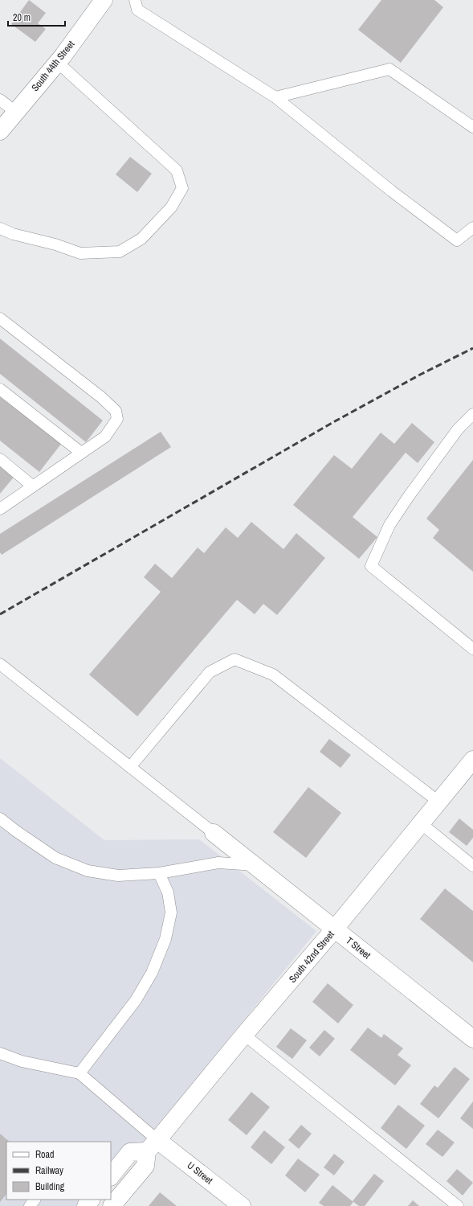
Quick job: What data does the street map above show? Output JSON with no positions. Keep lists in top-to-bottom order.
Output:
{
  "streets": {
    "street": [
      "South 44th Street",
      "T Street",
      "South 42nd Street",
      "U Street"
    ]
  },
  "crossings": [
    ["T Street", "South 42nd Street"],
    ["South 42nd Street", "U Street"]
  ],
  "legend": ["Road", "Railway", "Building"],
  "scale_bar": "20 m"
}
